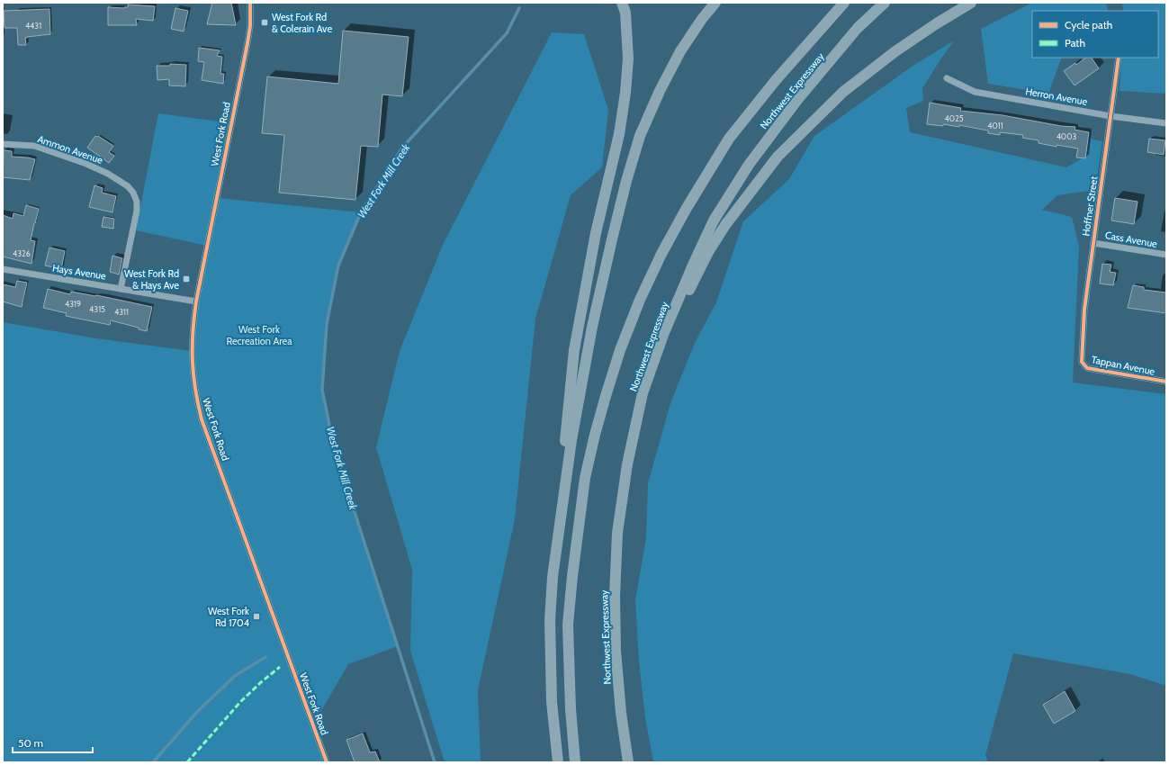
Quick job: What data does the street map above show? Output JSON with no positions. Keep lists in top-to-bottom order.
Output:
{
  "streets": {
    "highway": ["Northwest Expressway"],
    "street": [
      "Herron Avenue",
      "West Fork Road",
      "Ammon Avenue",
      "Hoffner Street",
      "Cass Avenue",
      "Hays Avenue",
      "Tappan Avenue"
    ]
  },
  "crossings": [
    ["Herron Avenue", "Hoffner Street"],
    ["West Fork Road", "Hays Avenue"],
    ["Ammon Avenue", "Hays Avenue"],
    ["Hoffner Street", "Cass Avenue"],
    ["Hoffner Street", "Tappan Avenue"]
  ],
  "water": ["West Fork Mill Creek"],
  "parks": ["West Fork Recreation Area"],
  "places": {
    "transit": ["West Fork Rd & Colerain Ave", "West Fork Rd & Hays Ave", "West Fork Rd 1704"]
  },
  "house_numbers": [
    "4431",
    "4025",
    "4011",
    "4003",
    "4326",
    "4319",
    "4315",
    "4311"
  ],
  "legend": ["Cycle path", "Path"],
  "scale_bar": "50 m"
}
